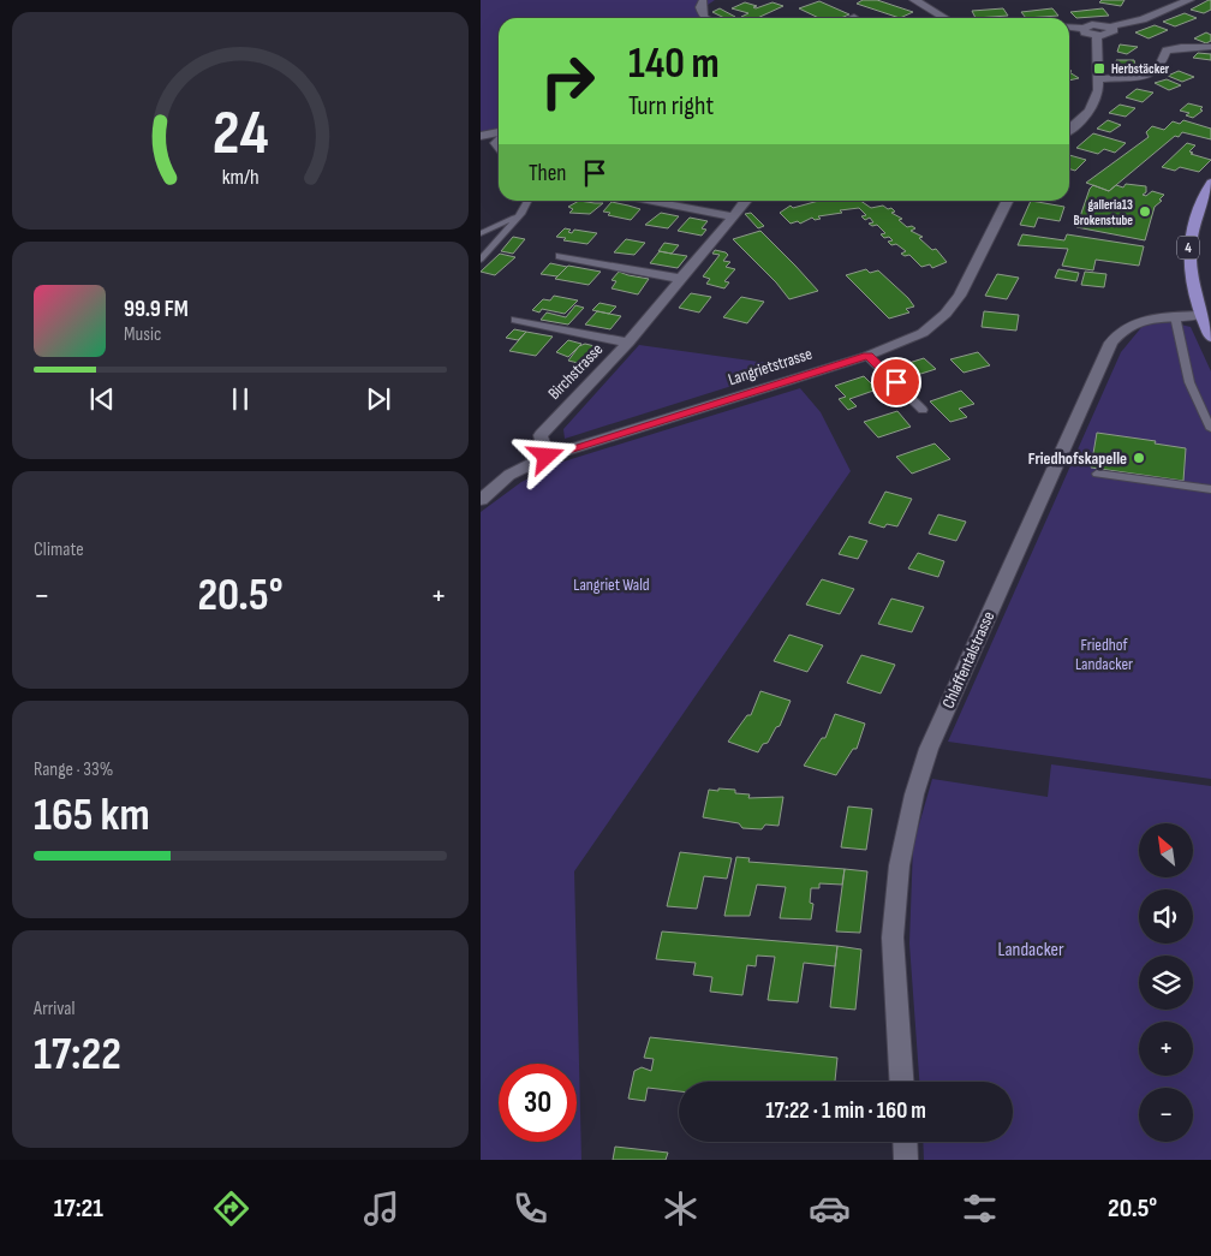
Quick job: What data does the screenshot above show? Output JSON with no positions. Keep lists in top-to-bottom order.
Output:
{
  "streets": {
    "main road": ["4"],
    "street": ["Langrietstrasse", "Birchstrasse", "Chlaffentalstrasse"]
  },
  "crossings": [
    ["4", "Chlaffentalstrasse"],
    ["Langrietstrasse", "Birchstrasse"]
  ],
  "parks": ["Langriet Wald", "Friedhof Landacker", "Landacker"],
  "places": {
    "transit": ["Herbstäcker"],
    "other": ["galleria13 Brokenstube", "Friedhofskapelle"]
  },
  "north": "top left",
  "page": {
    "turn": ["140 m", "Turn right"],
    "then": "Then",
    "song": ["99.9 FM", "Music"],
    "tile": [
      "Climate",
      ["Range · 33%", "165 km"],
      ["Arrival", "17:22"]
    ],
    "heat": ["−", "20.5°", "+"],
    "map_buttons": ["+", "−"],
    "limit": "30",
    "trip": "17:22 · 1 min · 160 m",
    "tabs": ["17:21", "20.5°"],
    "gauge": ["24", "km/h"]
  }
}
